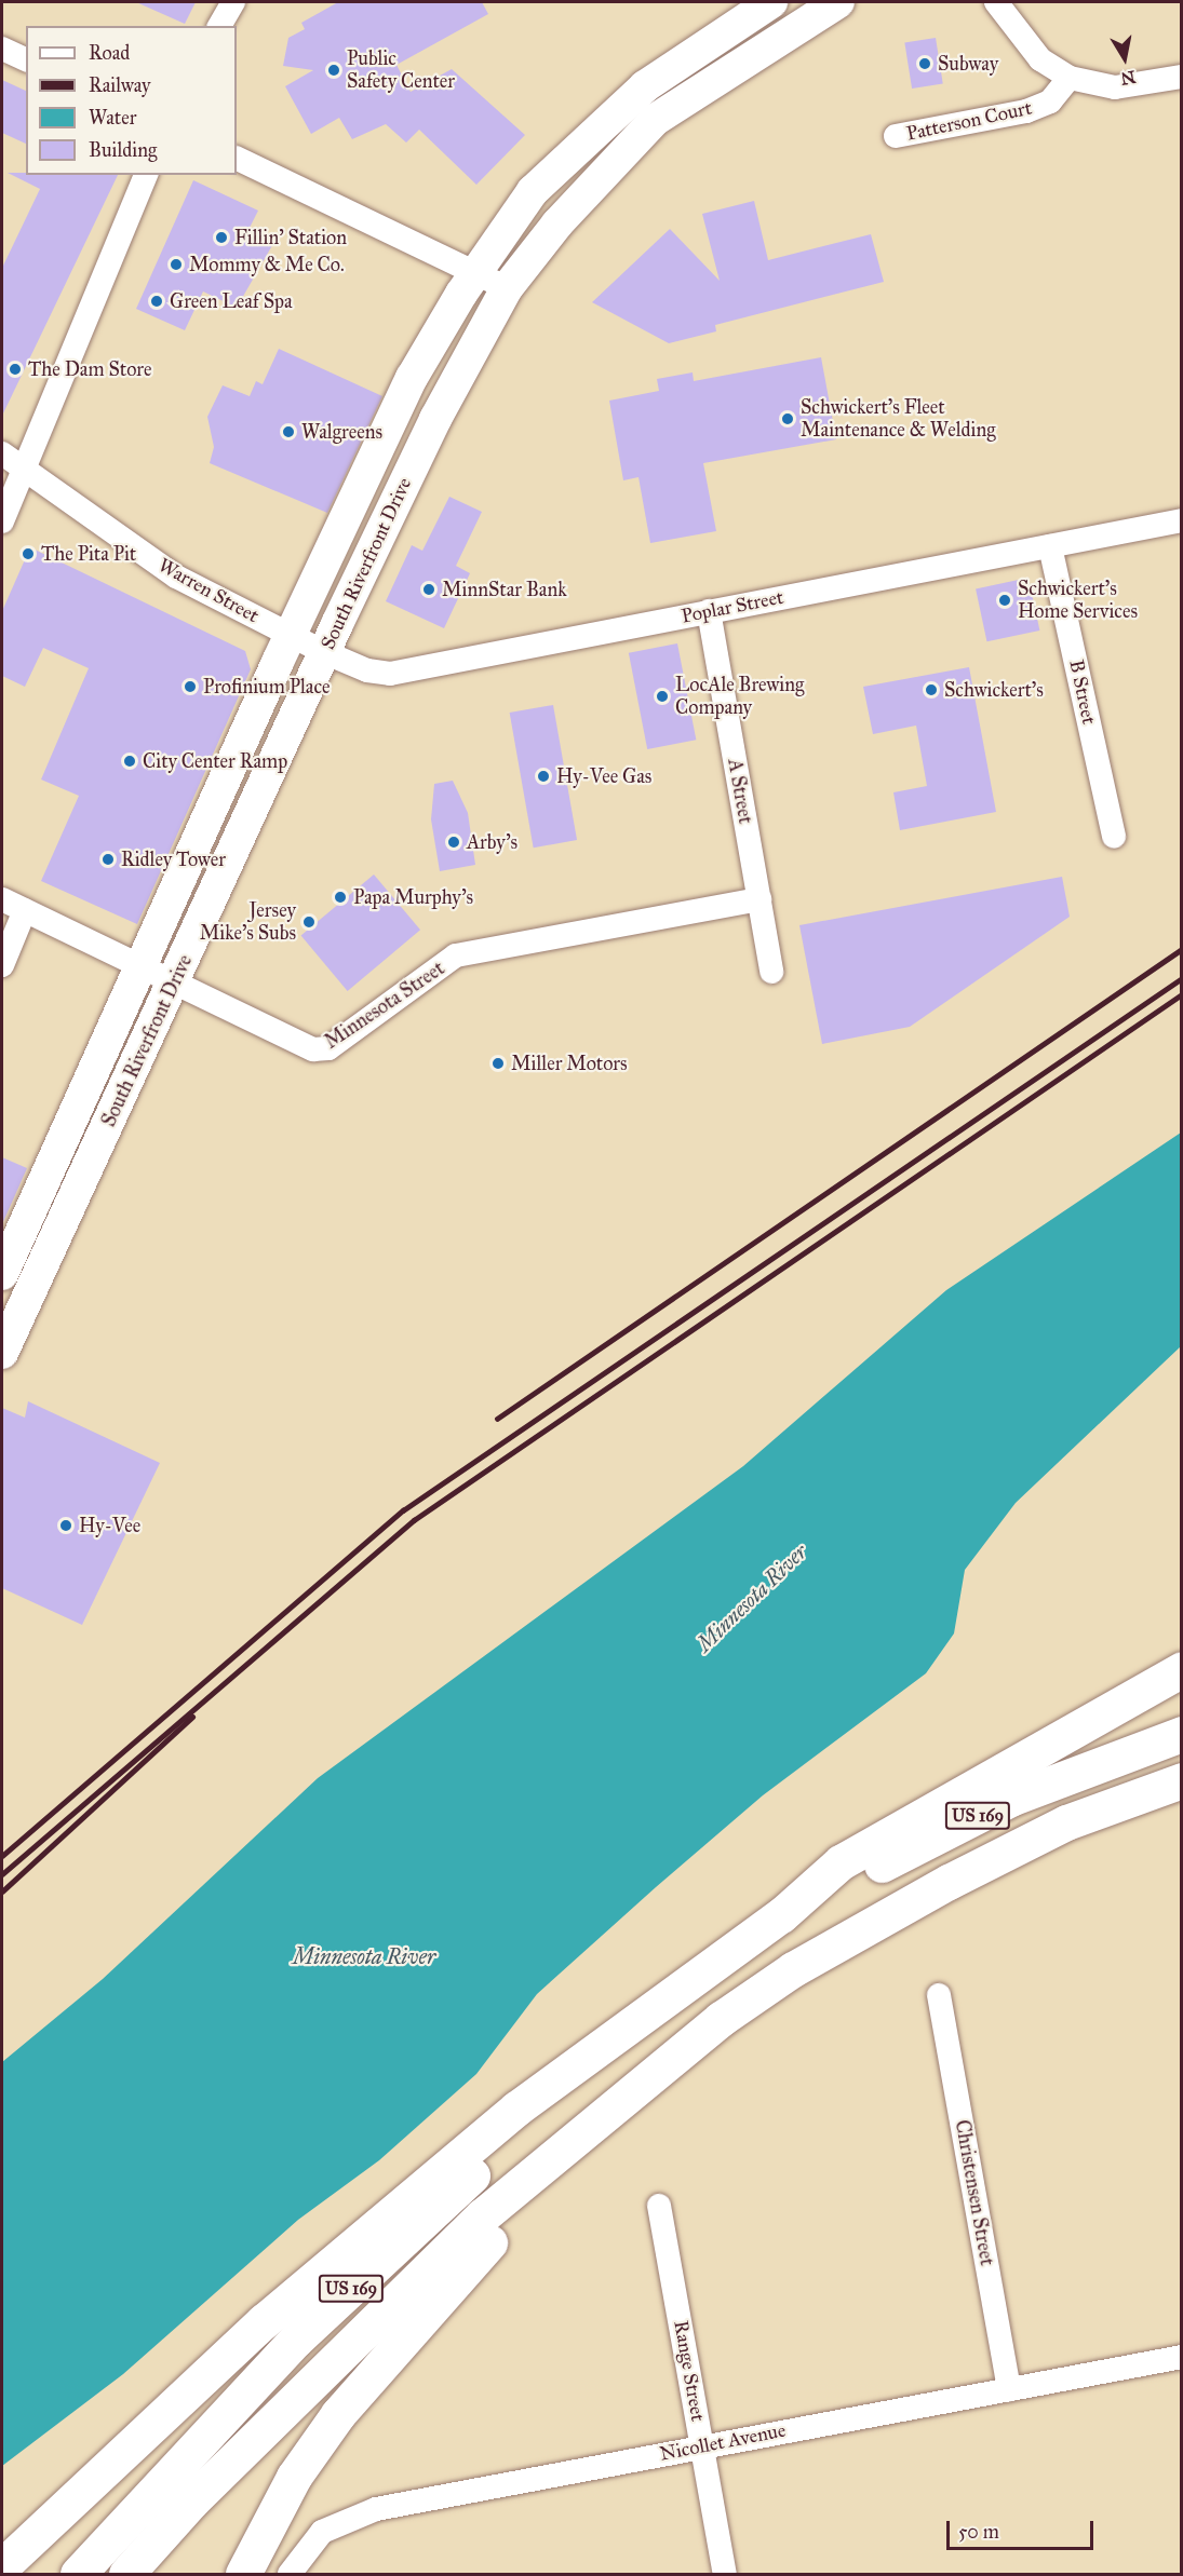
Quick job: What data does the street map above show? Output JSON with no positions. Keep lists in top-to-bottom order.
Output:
{
  "streets": {
    "highway": ["US 169"],
    "main road": ["South Riverfront Drive"],
    "street": [
      "Patterson Court",
      "Warren Street",
      "Poplar Street",
      "B Street",
      "A Street",
      "Minnesota Street",
      "Christensen Street",
      "Range Street",
      "Nicollet Avenue"
    ]
  },
  "crossings": [
    ["South Riverfront Drive", "Warren Street"],
    ["South Riverfront Drive", "Poplar Street"],
    ["South Riverfront Drive", "Minnesota Street"],
    ["Warren Street", "Poplar Street"],
    ["Poplar Street", "B Street"],
    ["Poplar Street", "A Street"],
    ["A Street", "Minnesota Street"],
    ["Christensen Street", "Nicollet Avenue"],
    ["Range Street", "Nicollet Avenue"]
  ],
  "water": ["Minnesota River"],
  "places": [
    "Subway",
    "Public Safety Center",
    "Fillin' Station",
    "Mommy & Me Co.",
    "Green Leaf Spa",
    "The Dam Store",
    "Schwickert's Fleet Maintenance & Welding",
    "Walgreens",
    "The Pita Pit",
    "MinnStar Bank",
    "Schwickert's Home Services",
    "Profinium Place",
    "Schwickert's",
    "LocAle Brewing Company",
    "City Center Ramp",
    "Hy-Vee Gas",
    "Arby's",
    "Ridley Tower",
    "Papa Murphy's",
    "Jersey Mike's Subs",
    "Miller Motors",
    "Hy-Vee"
  ],
  "legend": [
    "Road",
    "Railway",
    "Water",
    "Building"
  ],
  "scale_bar": "50 m",
  "north": "bottom"
}
